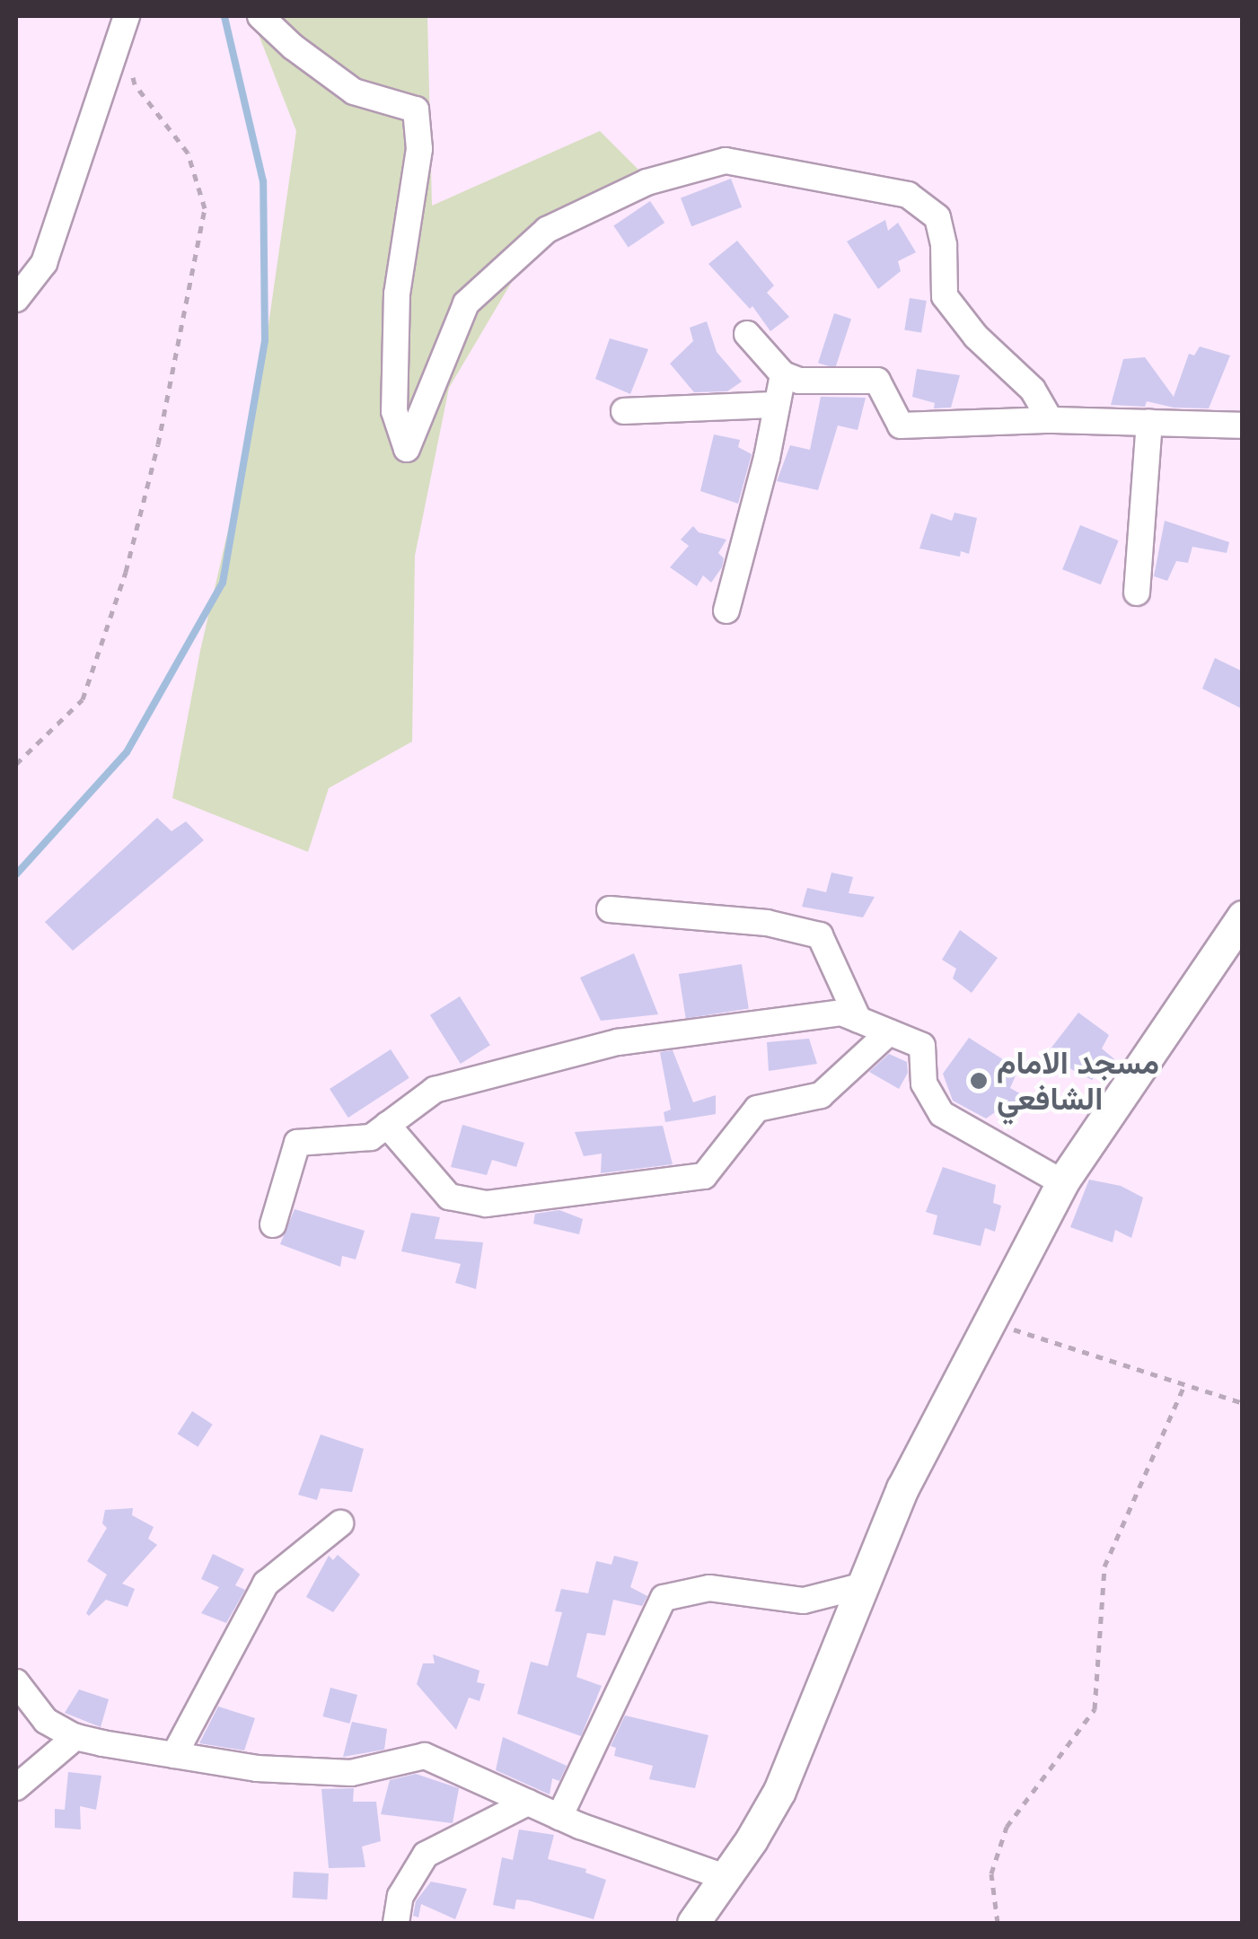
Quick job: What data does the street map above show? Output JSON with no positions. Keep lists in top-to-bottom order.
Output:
{
  "places": ["مسجد الامام الشافعي"]
}
